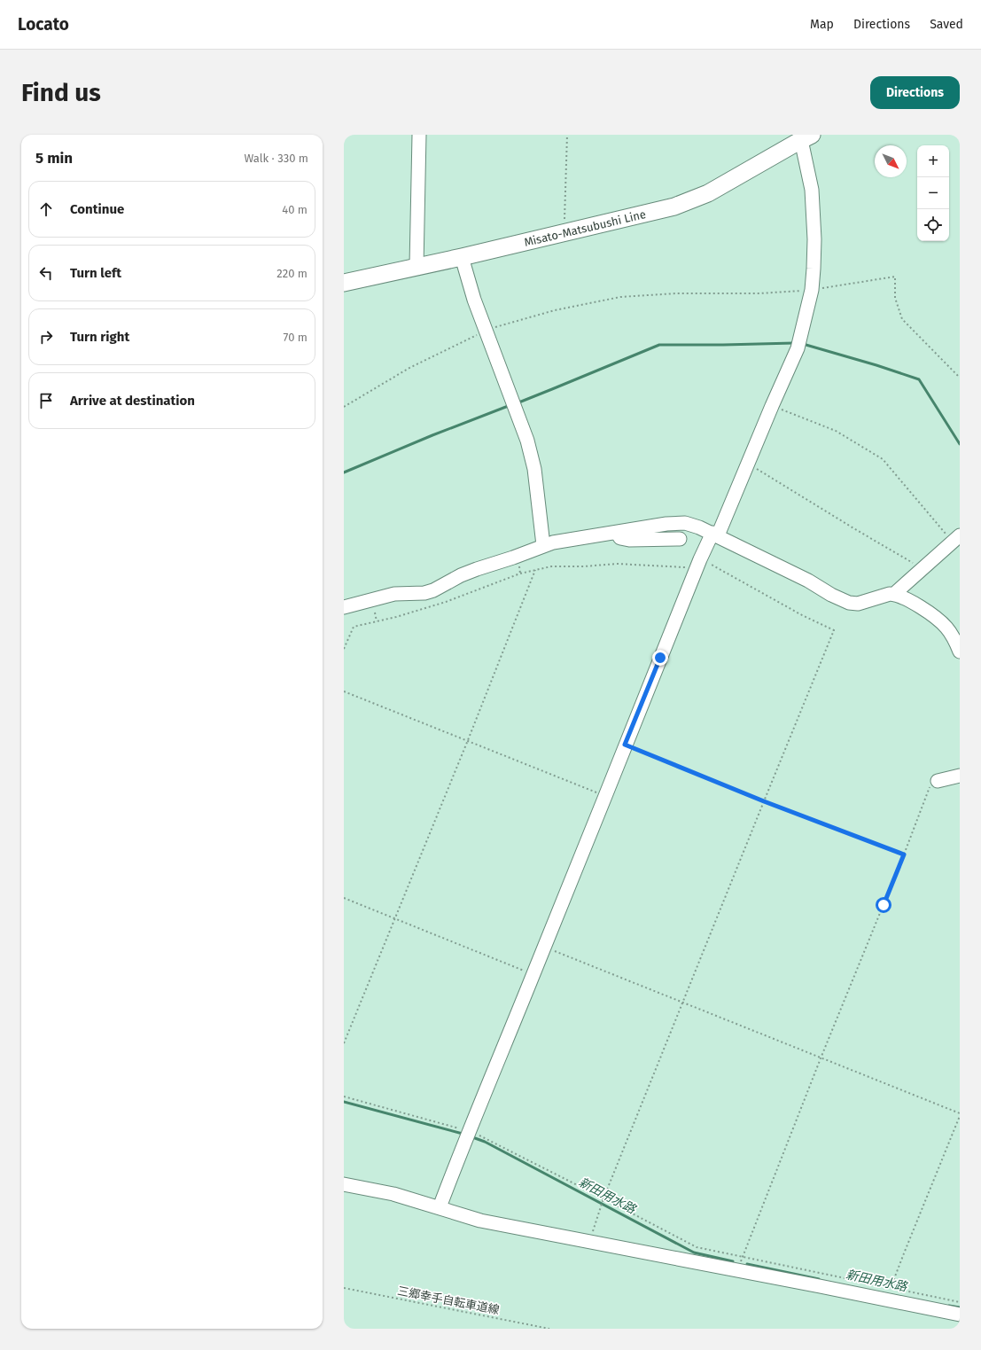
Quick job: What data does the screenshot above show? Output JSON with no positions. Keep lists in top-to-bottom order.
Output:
{
  "streets": {
    "main road": ["Misato-Matsubushi Line"],
    "path": ["三郷幸手自転車道線"]
  },
  "water": ["新田用水路"],
  "north": "bottom right",
  "page": {
    "header": "Locato",
    "nav": ["Map", "Directions", "Saved"],
    "buttons": "Directions",
    "title": "Find us",
    "heading": ["5 min", "Walk · 330 m"],
    "map_buttons": ["+", "−"],
    "list": [
      ["Continue", "40 m"],
      ["Turn left", "220 m"],
      ["Turn right", "70 m"],
      "Arrive at destination"
    ]
  }
}
